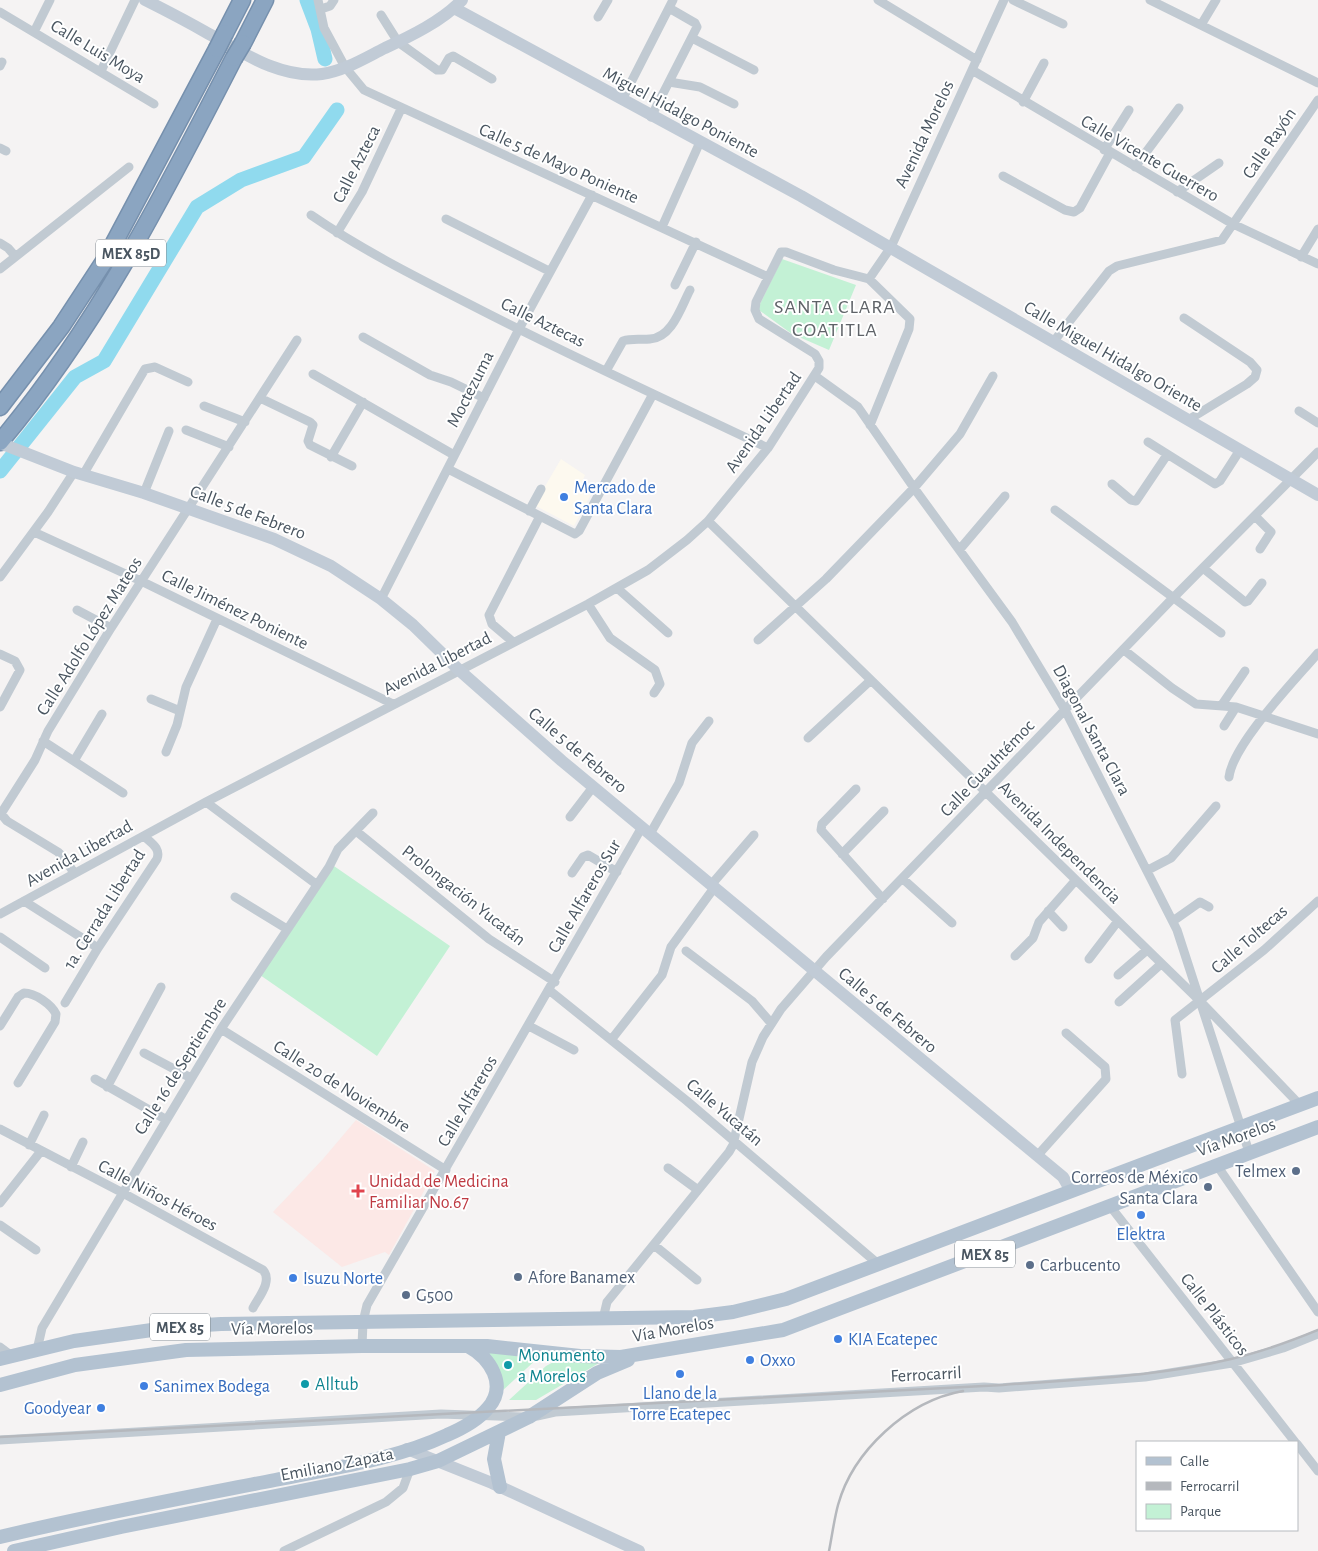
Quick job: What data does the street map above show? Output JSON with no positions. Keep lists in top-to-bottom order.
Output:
{
  "streets": {
    "highway": ["MEX 85D"],
    "main road": ["Vía Morelos", "MEX 85", "Emiliano Zapata"],
    "street": [
      "Calle Luis Moya",
      "Miguel Hidalgo Poniente",
      "Avenida Morelos",
      "Calle Rayón",
      "Calle Vicente Guerrero",
      "Calle 5 de Mayo Poniente",
      "Calle Azteca",
      "Calle Aztecas",
      "Calle Miguel Hidalgo Oriente",
      "Moctezuma",
      "Avenida Libertad",
      "Calle 5 de Febrero",
      "Calle Jiménez Poniente",
      "Calle Adolfo López Mateos",
      "Diagonal Santa Clara",
      "Calle Cuauhtémoc",
      "Avenida Independencia",
      "Prolongación Yucatán",
      "Calle Alfareros Sur",
      "1a. Cerrada Libertad",
      "Calle Toltecas",
      "Calle 16 de Septiembre",
      "Calle 20 de Noviembre",
      "Calle Alfareros",
      "Calle Yucatán",
      "Calle Niños Héroes",
      "Calle Plásticos",
      "Ferrocarril"
    ]
  },
  "crossings": [
    ["Miguel Hidalgo Poniente", "Avenida Morelos"],
    ["Miguel Hidalgo Poniente", "Calle Miguel Hidalgo Oriente"],
    ["Avenida Morelos", "Calle Vicente Guerrero"],
    ["Avenida Morelos", "Calle Miguel Hidalgo Oriente"],
    ["Calle Rayón", "Calle Vicente Guerrero"],
    ["Calle Rayón", "Calle Miguel Hidalgo Oriente"],
    ["Calle 5 de Mayo Poniente", "Calle Azteca"],
    ["Calle 5 de Mayo Poniente", "Moctezuma"],
    ["Calle 5 de Mayo Poniente", "Avenida Libertad"],
    ["Calle Azteca", "Calle Aztecas"],
    ["MEX 85D", "Calle 5 de Febrero"],
    ["Calle Aztecas", "Moctezuma"],
    ["Calle Aztecas", "Avenida Libertad"],
    ["Calle Miguel Hidalgo Oriente", "Calle Cuauhtémoc"],
    ["Moctezuma", "Calle 5 de Febrero"],
    ["Avenida Libertad", "Calle 5 de Febrero"],
    ["Avenida Libertad", "Calle Jiménez Poniente"],
    ["Avenida Libertad", "Calle Adolfo López Mateos"],
    ["Avenida Libertad", "Diagonal Santa Clara"],
    ["Avenida Libertad", "Avenida Independencia"],
    ["Avenida Libertad", "1a. Cerrada Libertad"],
    ["Calle 5 de Febrero", "Calle Adolfo López Mateos"],
    ["Calle 5 de Febrero", "Calle Cuauhtémoc"],
    ["Calle 5 de Febrero", "Calle Alfareros Sur"],
    ["Calle 5 de Febrero", "Vía Morelos"],
    ["Calle Jiménez Poniente", "Calle Adolfo López Mateos"],
    ["Diagonal Santa Clara", "Calle Cuauhtémoc"],
    ["Diagonal Santa Clara", "Avenida Independencia"],
    ["Diagonal Santa Clara", "Calle Toltecas"],
    ["Diagonal Santa Clara", "Vía Morelos"],
    ["Calle Cuauhtémoc", "Avenida Independencia"],
    ["Calle Cuauhtémoc", "Calle Yucatán"],
    ["Calle Cuauhtémoc", "Vía Morelos"],
    ["Avenida Independencia", "Calle Toltecas"],
    ["Avenida Independencia", "Vía Morelos"],
    ["Prolongación Yucatán", "Calle Alfareros Sur"],
    ["Prolongación Yucatán", "Calle 16 de Septiembre"],
    ["Prolongación Yucatán", "Calle Alfareros"],
    ["Calle Alfareros Sur", "Calle Alfareros"],
    ["Calle 16 de Septiembre", "Calle 20 de Noviembre"],
    ["Calle 16 de Septiembre", "Vía Morelos"],
    ["Calle 16 de Septiembre", "Calle Niños Héroes"],
    ["Calle 20 de Noviembre", "Calle Alfareros"],
    ["Calle Alfareros", "Calle Yucatán"],
    ["Calle Alfareros", "Vía Morelos"],
    ["Calle Yucatán", "Vía Morelos"],
    ["Vía Morelos", "Calle Plásticos"],
    ["Vía Morelos", "Emiliano Zapata"],
    ["Calle Plásticos", "Ferrocarril"],
    ["Ferrocarril", "Emiliano Zapata"]
  ],
  "districts": ["SANTA CLARA COATITLA"],
  "places": {
    "other": [
      "Mercado de Santa Clara",
      "Telmex",
      "Correos de México Santa Clara",
      "Elektra",
      "Carbucento",
      "Afore Banamex",
      "Isuzu Norte",
      "G500",
      "KIA Ecatepec",
      "Oxxo",
      "Monumento a Morelos",
      "Llano de la Torre Ecatepec",
      "Alltub",
      "Sanimex Bodega",
      "Goodyear"
    ],
    "health": ["Unidad de Medicina Familiar No.67"]
  },
  "legend": ["Calle", "Ferrocarril", "Parque"]
}
